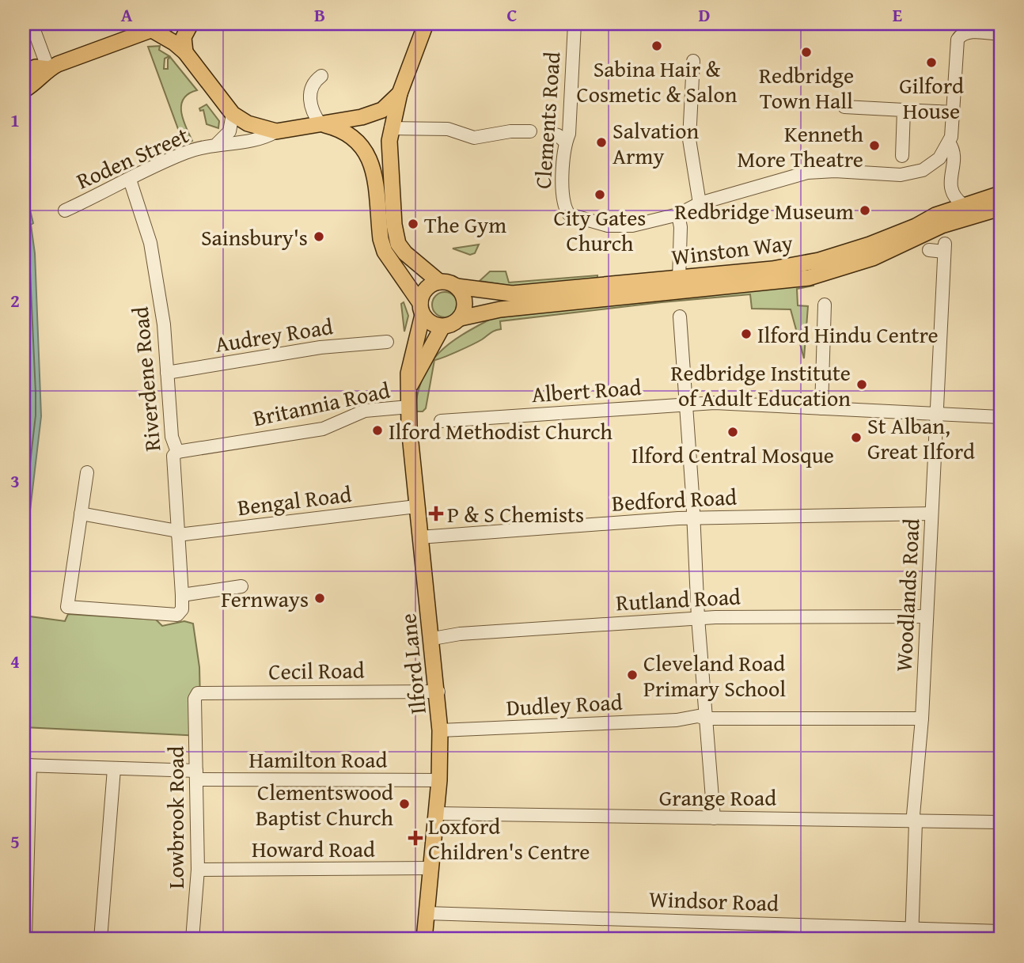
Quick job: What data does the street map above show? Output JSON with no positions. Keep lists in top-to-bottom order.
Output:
{
  "streets": {
    "main road": ["Winston Way", "Ilford Lane"],
    "street": [
      "Clements Road",
      "Roden Street",
      "Audrey Road",
      "Riverdene Road",
      "Albert Road",
      "Britannia Road",
      "Bedford Road",
      "Bengal Road",
      "Woodlands Road",
      "Rutland Road",
      "Cecil Road",
      "Dudley Road",
      "Hamilton Road",
      "Grange Road",
      "Lowbrook Road",
      "Howard Road",
      "Windsor Road"
    ]
  },
  "crossings": [
    ["Roden Street", "Riverdene Road"],
    ["Winston Way", "Ilford Lane"],
    ["Audrey Road", "Riverdene Road"],
    ["Riverdene Road", "Britannia Road"],
    ["Riverdene Road", "Bengal Road"],
    ["Albert Road", "Woodlands Road"],
    ["Britannia Road", "Ilford Lane"],
    ["Bedford Road", "Woodlands Road"],
    ["Bedford Road", "Ilford Lane"],
    ["Bengal Road", "Ilford Lane"],
    ["Woodlands Road", "Rutland Road"],
    ["Woodlands Road", "Dudley Road"],
    ["Woodlands Road", "Grange Road"],
    ["Woodlands Road", "Windsor Road"],
    ["Rutland Road", "Ilford Lane"],
    ["Ilford Lane", "Cecil Road"],
    ["Ilford Lane", "Dudley Road"],
    ["Ilford Lane", "Hamilton Road"],
    ["Ilford Lane", "Grange Road"],
    ["Ilford Lane", "Howard Road"],
    ["Ilford Lane", "Windsor Road"],
    ["Cecil Road", "Lowbrook Road"],
    ["Hamilton Road", "Lowbrook Road"],
    ["Lowbrook Road", "Howard Road"]
  ],
  "places": {
    "other": [
      "Sabina Hair & Cosmetic & Salon",
      "Redbridge Town Hall",
      "Gilford House",
      "Salvation Army",
      "Kenneth More Theatre",
      "City Gates Church",
      "Redbridge Museum",
      "The Gym",
      "Sainsbury's",
      "Ilford Hindu Centre",
      "Redbridge Institute of Adult Education",
      "Ilford Methodist Church",
      "Ilford Central Mosque",
      "St Alban, Great Ilford",
      "Fernways",
      "Cleveland Road Primary School",
      "Clementswood Baptist Church"
    ],
    "health": ["P & S Chemists", "Loxford Children's Centre"]
  },
  "grid": {
    "columns": [
      "A",
      "B",
      "C",
      "D",
      "E"
    ],
    "rows": [
      "1",
      "2",
      "3",
      "4",
      "5"
    ]
  }
}
